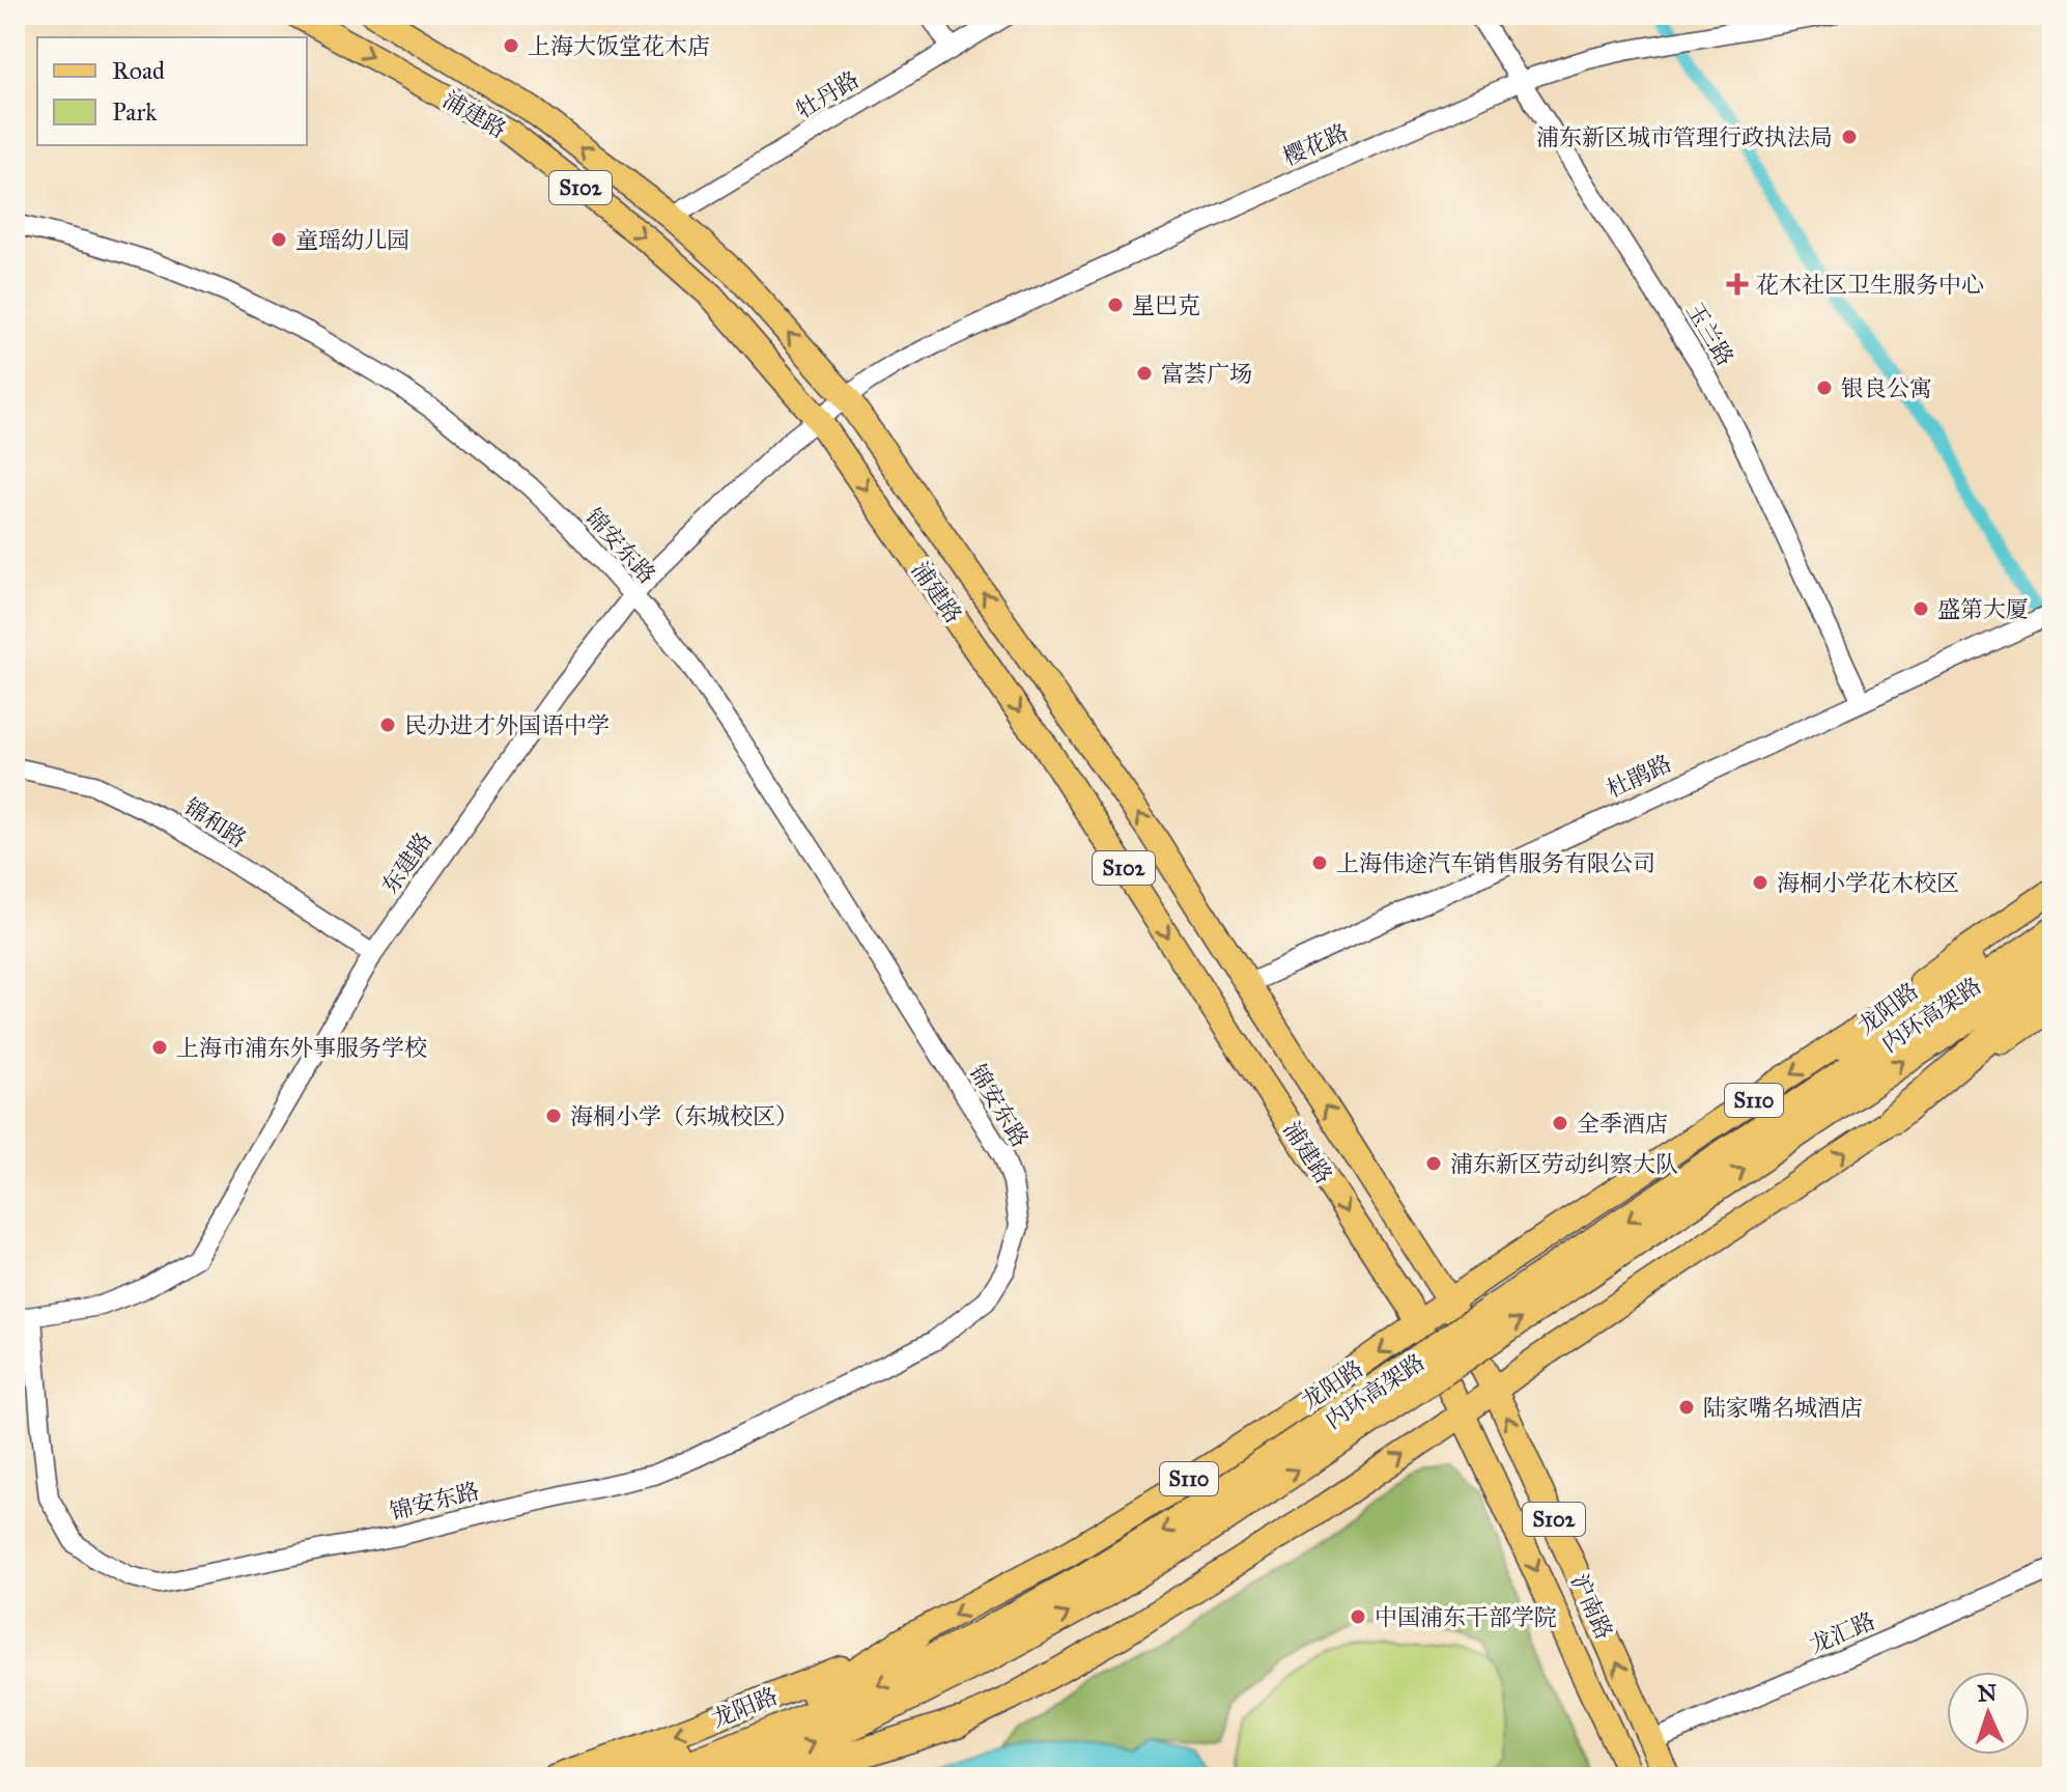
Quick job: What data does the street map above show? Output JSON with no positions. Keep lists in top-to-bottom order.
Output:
{
  "streets": {
    "highway": ["内环高架路"],
    "main road": [
      "浦建路",
      "S102",
      "龙阳路",
      "S110",
      "沪南路"
    ],
    "street": [
      "牡丹路",
      "樱花路",
      "玉兰路",
      "锦安东路",
      "杜鹃路",
      "锦和路",
      "东建路",
      "龙汇路"
    ]
  },
  "crossings": [
    ["牡丹路", "浦建路"],
    ["浦建路", "樱花路"],
    ["浦建路", "杜鹃路"],
    ["浦建路", "东建路"],
    ["浦建路", "龙阳路"],
    ["浦建路", "沪南路"],
    ["樱花路", "玉兰路"],
    ["樱花路", "东建路"],
    ["玉兰路", "杜鹃路"],
    ["锦安东路", "东建路"],
    ["锦和路", "东建路"],
    ["龙阳路", "沪南路"],
    ["沪南路", "龙汇路"]
  ],
  "places": {
    "other": [
      "上海大饭堂花木店",
      "浦东新区城市管理行政执法局",
      "童瑶幼儿园",
      "星巴克",
      "富荟广场",
      "银良公寓",
      "盛第大厦",
      "民办进才外国语中学",
      "上海伟途汽车销售服务有限公司",
      "海桐小学花木校区",
      "上海市浦东外事服务学校",
      "海桐小学（东城校区）",
      "全季酒店",
      "浦东新区劳动纠察大队",
      "陆家嘴名城酒店",
      "中国浦东干部学院"
    ],
    "health": ["花木社区卫生服务中心"]
  },
  "legend": ["Road", "Park"],
  "north": "top"
}
